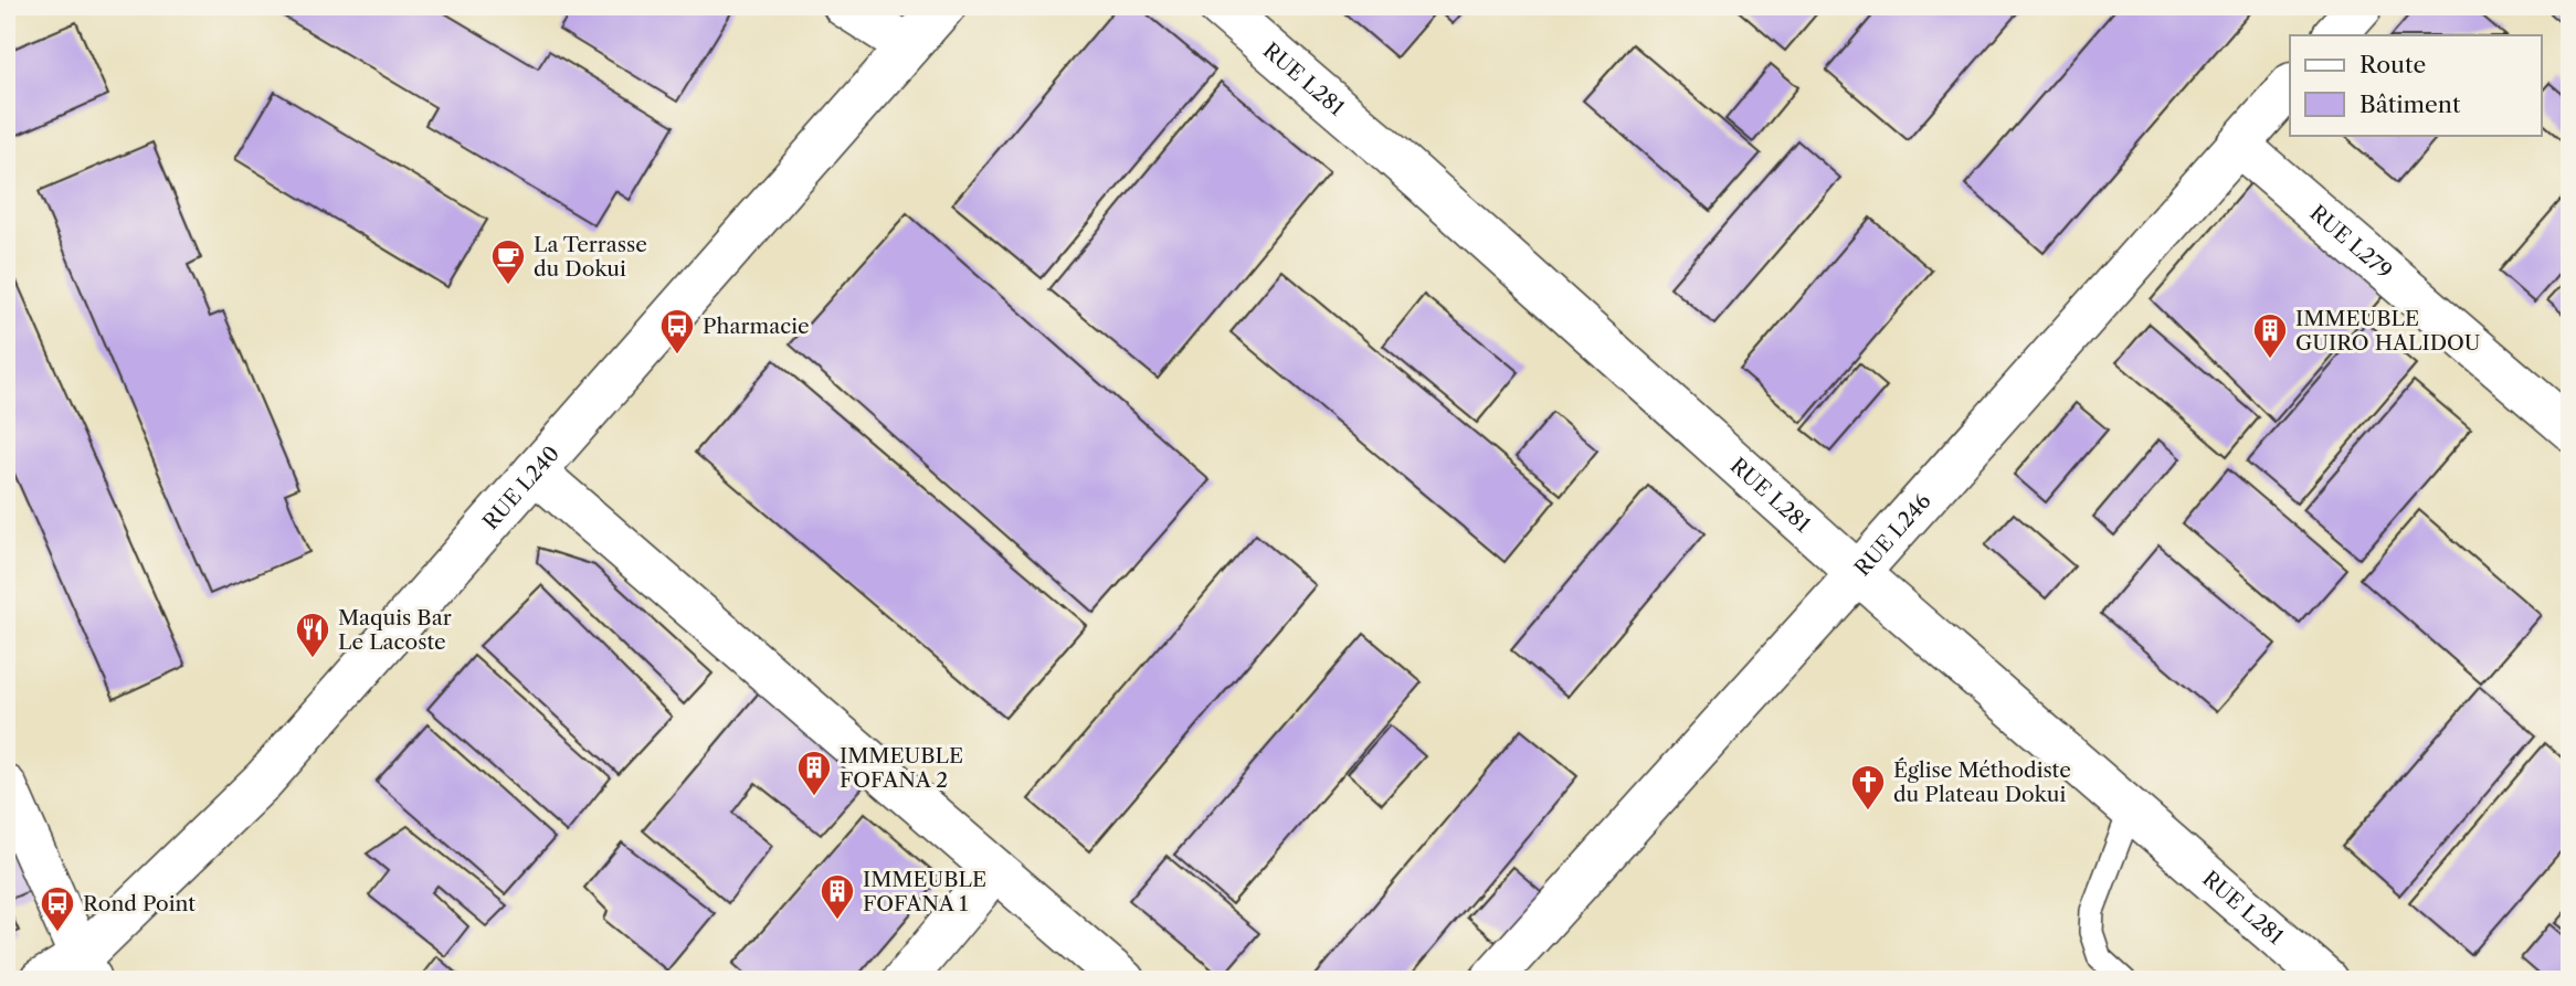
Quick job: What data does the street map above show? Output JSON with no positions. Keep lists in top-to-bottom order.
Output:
{
  "streets": {
    "street": [
      "RUE L281",
      "RUE L279",
      "RUE L240",
      "RUE L246"
    ]
  },
  "crossings": [
    ["RUE L281", "RUE L246"],
    ["RUE L279", "RUE L246"]
  ],
  "places": {
    "cafe": ["La Terrasse du Dokui"],
    "bus stop": ["Pharmacie", "Rond Point"],
    "building": ["IMMEUBLE GUIRO HALIDOU", "IMMEUBLE FOFANA 2", "IMMEUBLE FOFANA 1"],
    "restaurant": ["Maquis Bar Le Lacoste"],
    "church": ["Église Méthodiste du Plateau Dokui"]
  },
  "legend": ["Route", "Bâtiment"]
}
